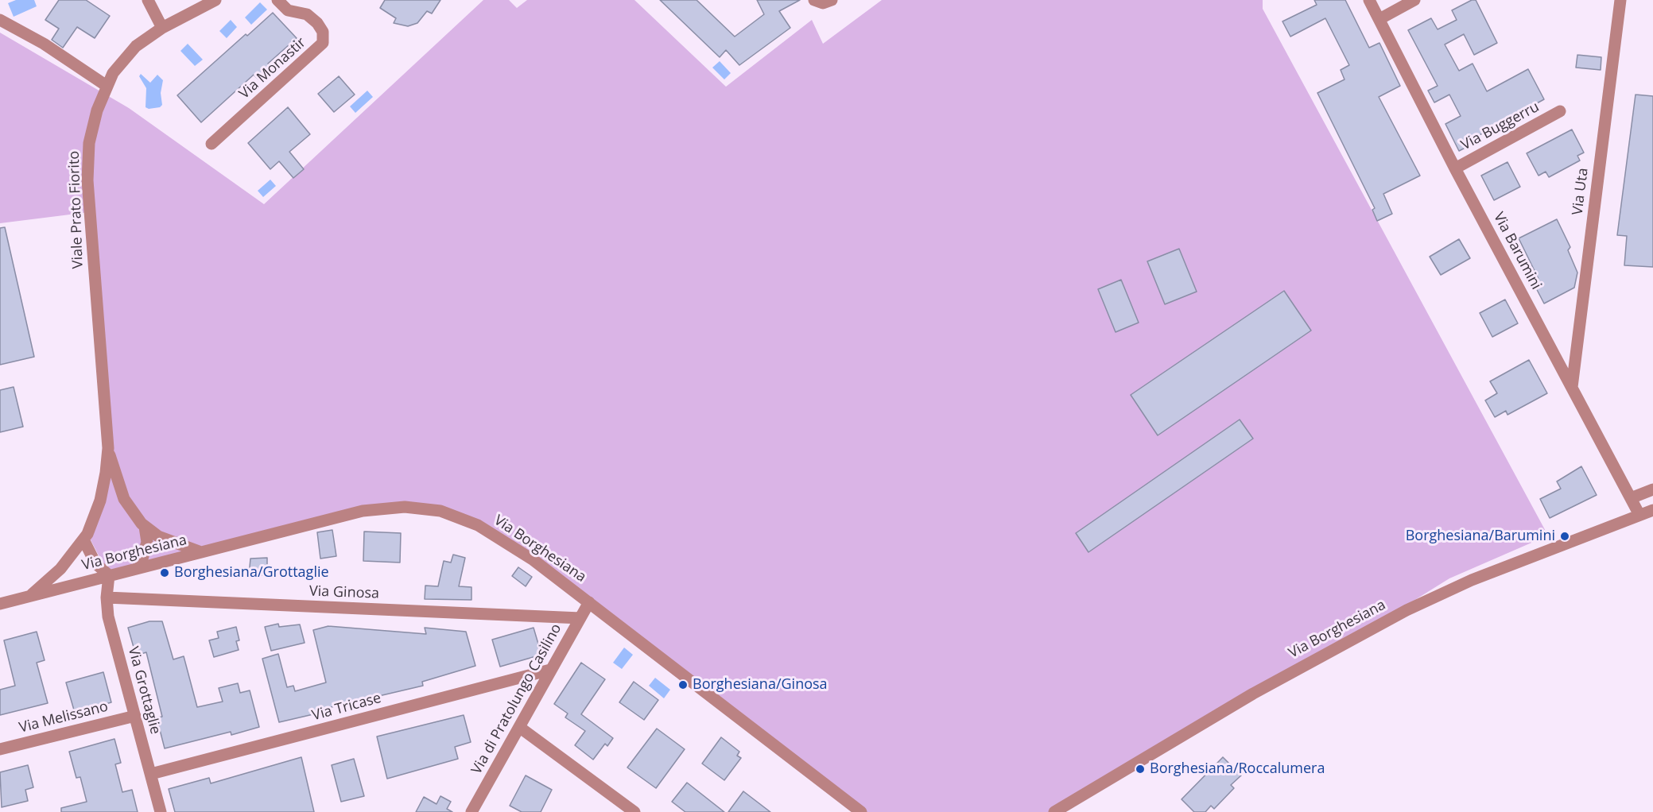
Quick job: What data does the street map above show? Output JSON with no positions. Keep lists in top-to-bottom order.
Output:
{
  "streets": {
    "street": [
      "Via Monastir",
      "Via Buggerru",
      "Via Uta",
      "Viale Prato Fiorito",
      "Via Barumini",
      "Via Borghesiana",
      "Via Ginosa",
      "Via Grottaglie",
      "Via di Pratolungo Casilino",
      "Via Tricase",
      "Via Melissano"
    ]
  },
  "crossings": [
    ["Via Buggerru", "Via Barumini"],
    ["Via Uta", "Via Barumini"],
    ["Viale Prato Fiorito", "Via Borghesiana"],
    ["Via Barumini", "Via Borghesiana"],
    ["Via Borghesiana", "Via Grottaglie"],
    ["Via Borghesiana", "Via di Pratolungo Casilino"],
    ["Via Ginosa", "Via Grottaglie"],
    ["Via Ginosa", "Via di Pratolungo Casilino"],
    ["Via Grottaglie", "Via Tricase"],
    ["Via Grottaglie", "Via Melissano"],
    ["Via di Pratolungo Casilino", "Via Tricase"]
  ],
  "places": [
    "Borghesiana/Barumini",
    "Borghesiana/Grottaglie",
    "Borghesiana/Ginosa",
    "Borghesiana/Roccalumera"
  ]
}
